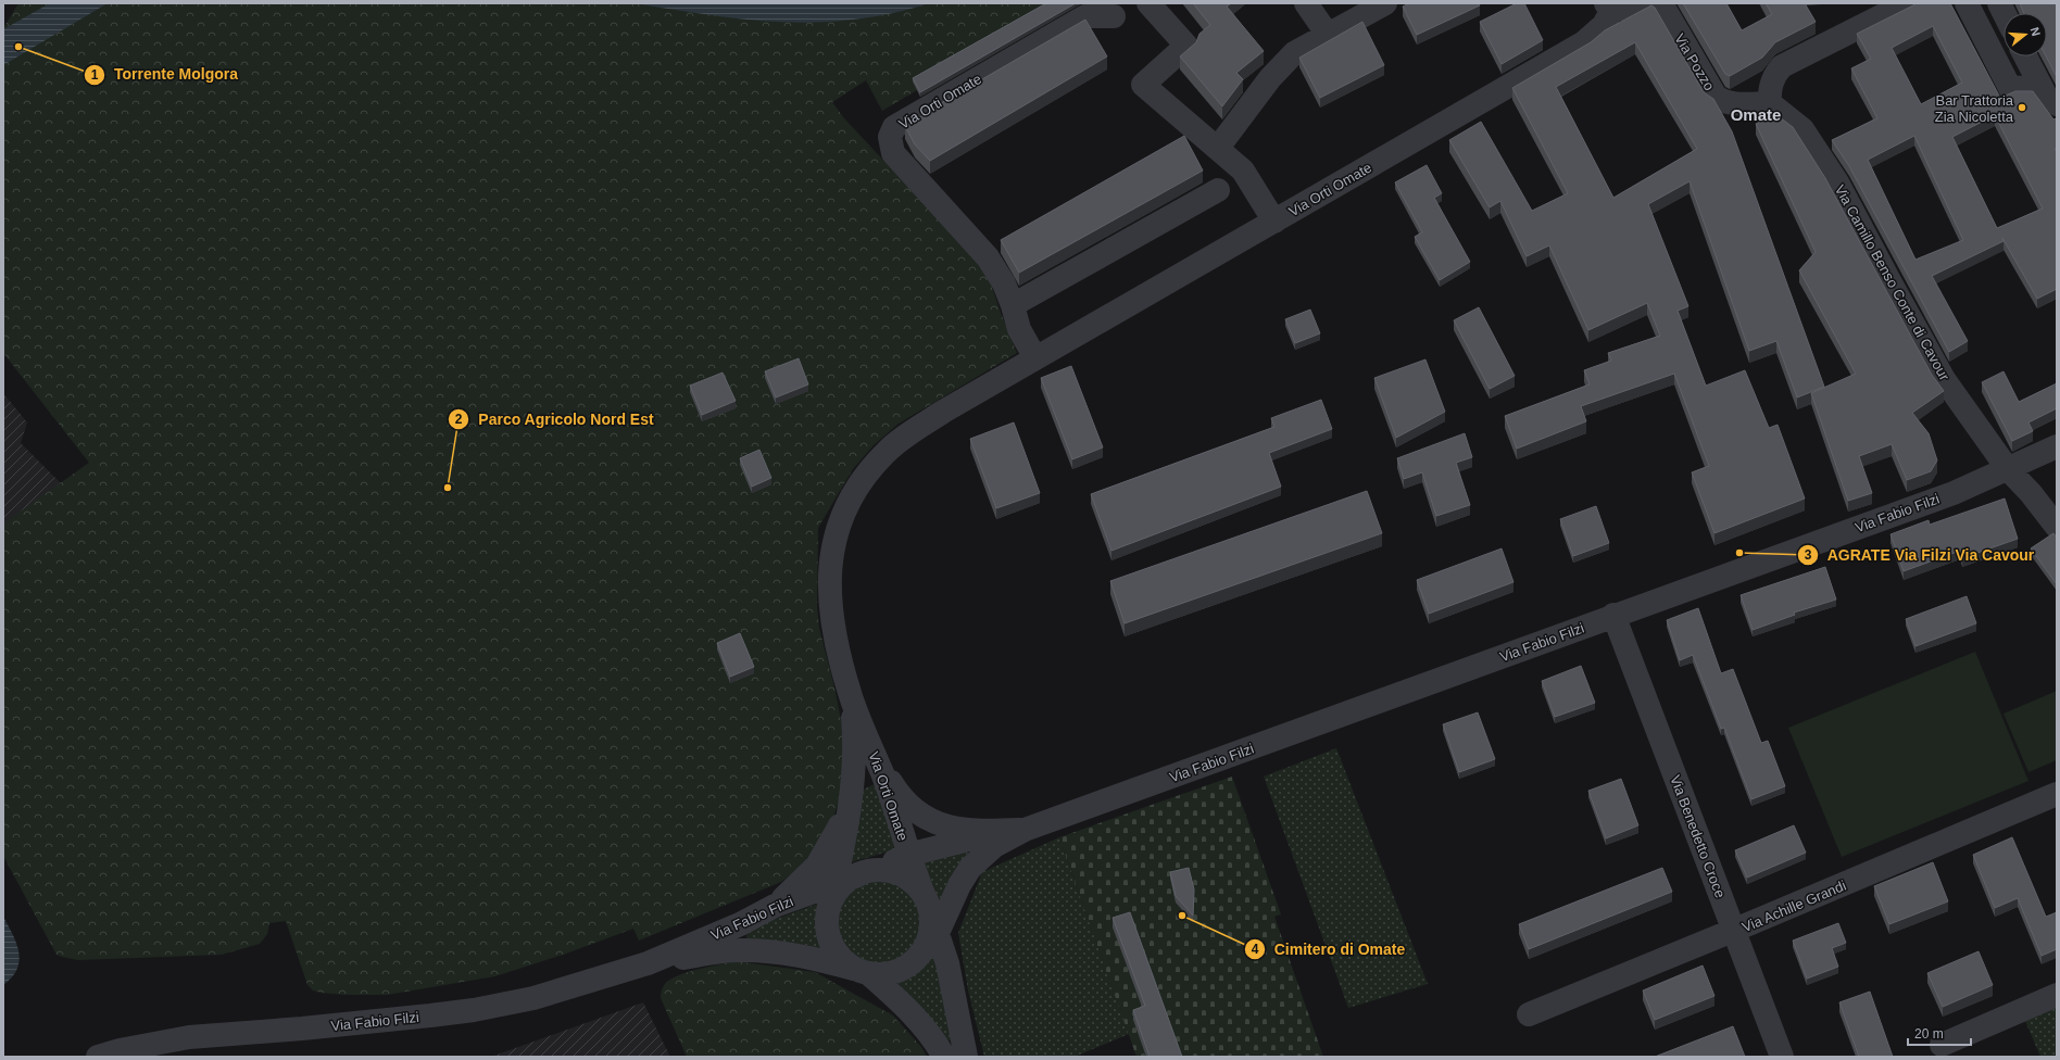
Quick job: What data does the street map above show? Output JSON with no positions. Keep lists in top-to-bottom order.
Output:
{
  "streets": {
    "street": [
      "Via Pozzo",
      "Via Orti Omate",
      "Via Camillo Benso Conte di Cavour",
      "Via Fabio Filzi",
      "Via Benedetto Croce",
      "Via Achille Grandi"
    ]
  },
  "crossings": [
    ["Via Pozzo", "Via Camillo Benso Conte di Cavour"],
    ["Via Orti Omate", "Via Fabio Filzi"],
    ["Via Camillo Benso Conte di Cavour", "Via Fabio Filzi"],
    ["Via Fabio Filzi", "Via Benedetto Croce"],
    ["Via Benedetto Croce", "Via Achille Grandi"]
  ],
  "districts": ["Omate"],
  "places": [
    "Torrente Molgora",
    "Bar Trattoria Zia Nicoletta",
    "Parco Agricolo Nord Est",
    "AGRATE Via Filzi Via Cavour",
    "Cimitero di Omate"
  ],
  "scale_bar": "20 m",
  "north": "right"
}
